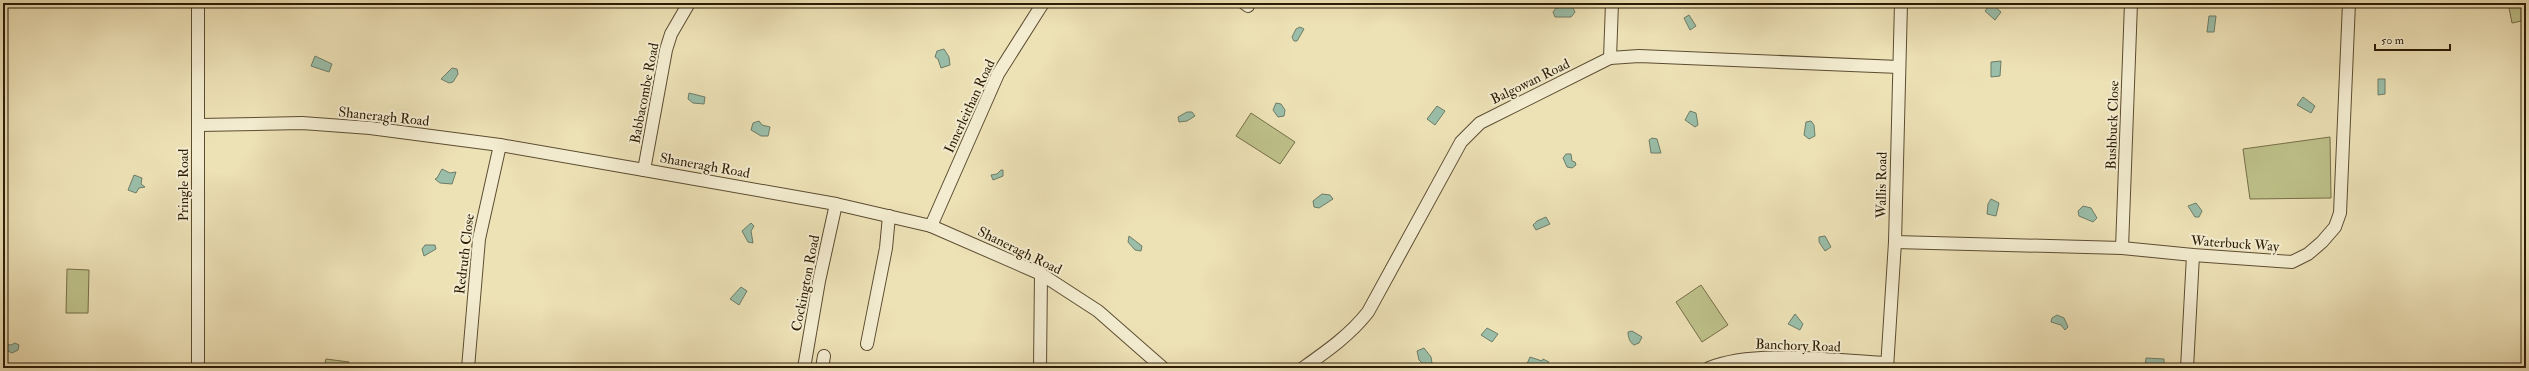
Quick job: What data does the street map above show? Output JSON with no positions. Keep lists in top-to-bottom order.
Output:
{
  "streets": {
    "street": [
      "Balgowan Road",
      "Babbacombe Road",
      "Innerleithan Road",
      "Shaneragh Road",
      "Bushbuck Close",
      "Pringle Road",
      "Wallis Road",
      "Waterbuck Way",
      "Redruth Close",
      "Cockington Road",
      "Banchory Road"
    ]
  },
  "crossings": [
    ["Balgowan Road", "Wallis Road"],
    ["Babbacombe Road", "Shaneragh Road"],
    ["Innerleithan Road", "Shaneragh Road"],
    ["Shaneragh Road", "Pringle Road"],
    ["Shaneragh Road", "Redruth Close"],
    ["Shaneragh Road", "Cockington Road"],
    ["Bushbuck Close", "Waterbuck Way"],
    ["Wallis Road", "Waterbuck Way"],
    ["Wallis Road", "Banchory Road"]
  ],
  "scale_bar": "50 m"
}
